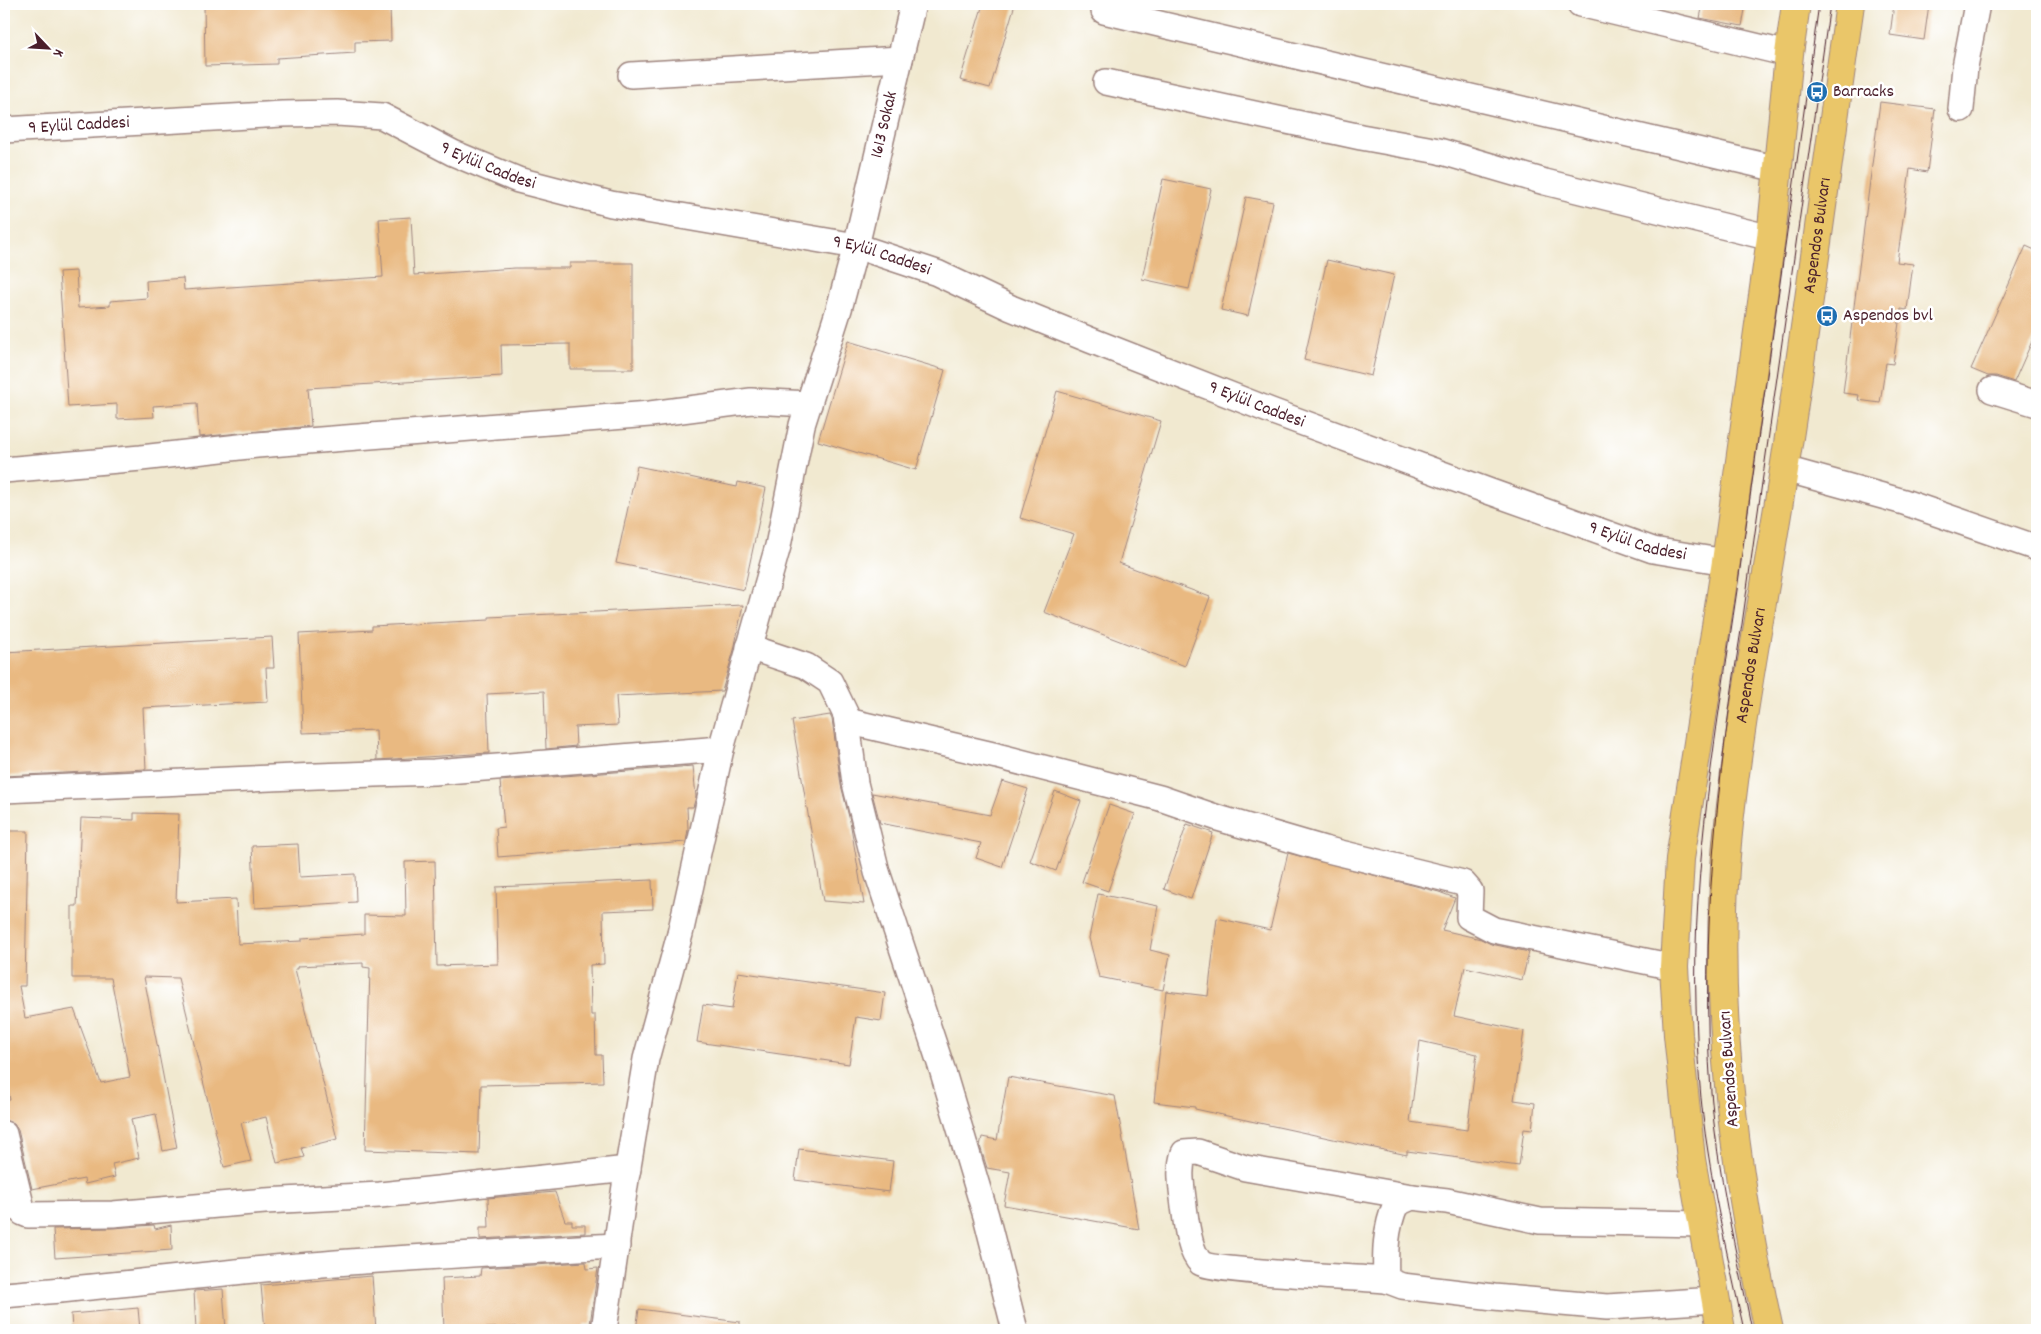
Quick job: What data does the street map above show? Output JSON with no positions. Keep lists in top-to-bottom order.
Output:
{
  "streets": {
    "main road": ["Aspendos Bulvarı"],
    "street": ["1613 Sokak", "9 Eylül Caddesi"]
  },
  "crossings": [
    ["1613 Sokak", "9 Eylül Caddesi"]
  ],
  "places": {
    "bus stop": ["Barracks", "Aspendos bvl"]
  },
  "north": "bottom right"
}
